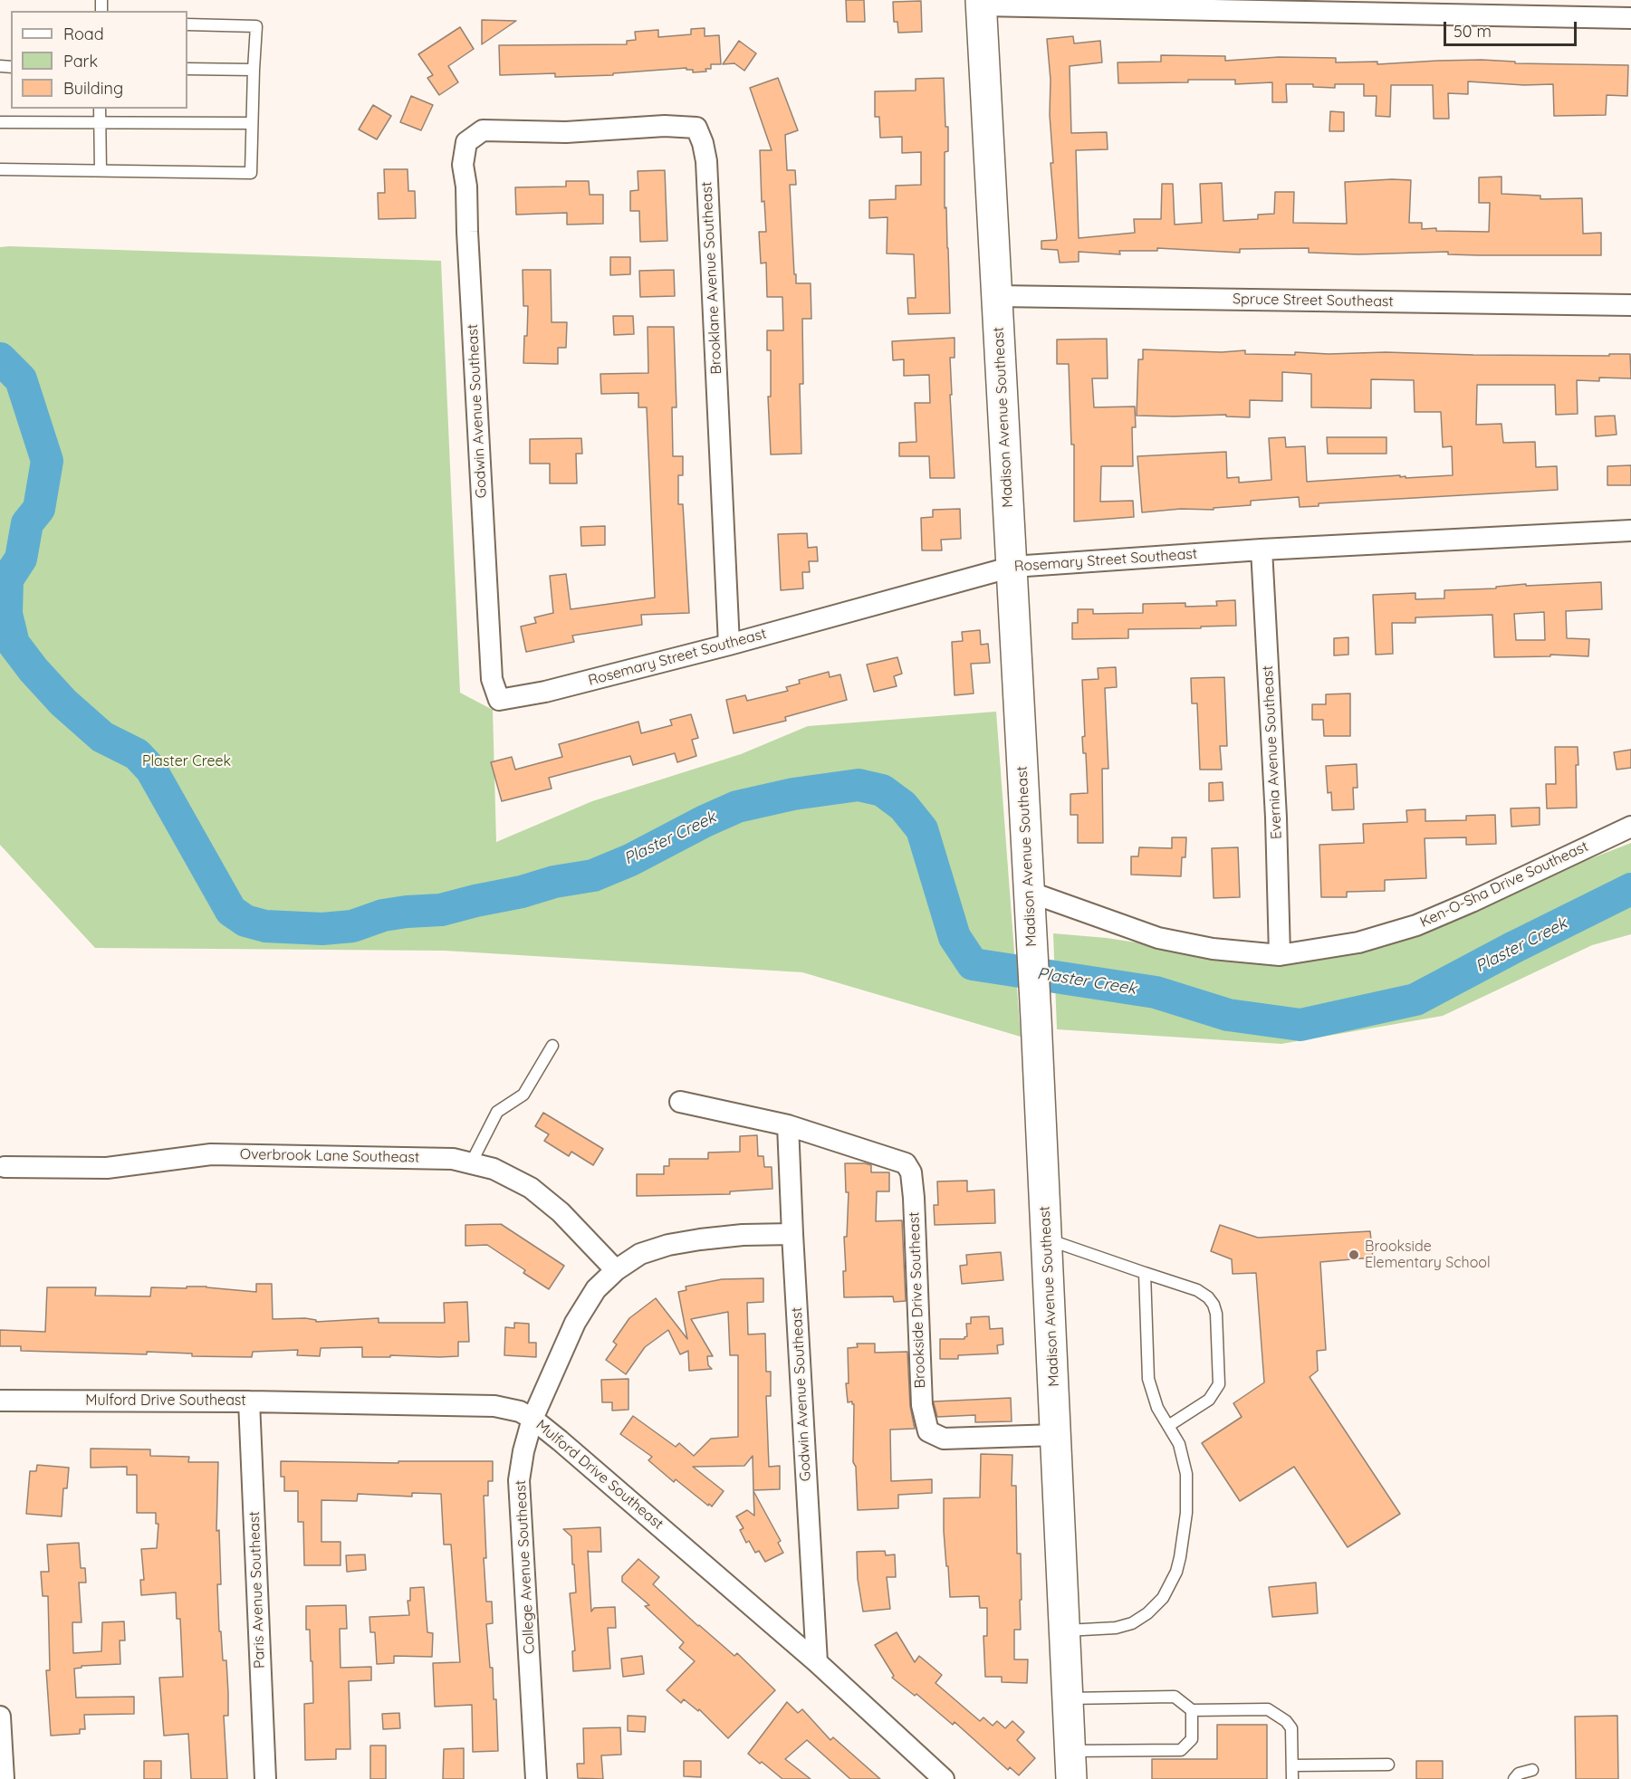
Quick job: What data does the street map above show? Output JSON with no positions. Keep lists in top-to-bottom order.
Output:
{
  "streets": {
    "street": [
      "Brooklane Avenue Southeast",
      "Spruce Street Southeast",
      "Godwin Avenue Southeast",
      "Madison Avenue Southeast",
      "Rosemary Street Southeast",
      "Evernia Avenue Southeast",
      "Ken-O-Sha Drive Southeast",
      "Overbrook Lane Southeast",
      "Brookside Drive Southeast",
      "Mulford Drive Southeast",
      "College Avenue Southeast",
      "Paris Avenue Southeast"
    ]
  },
  "crossings": [
    ["Brooklane Avenue Southeast", "Godwin Avenue Southeast"],
    ["Brooklane Avenue Southeast", "Rosemary Street Southeast"],
    ["Spruce Street Southeast", "Madison Avenue Southeast"],
    ["Godwin Avenue Southeast", "Rosemary Street Southeast"],
    ["Godwin Avenue Southeast", "Brookside Drive Southeast"],
    ["Godwin Avenue Southeast", "Mulford Drive Southeast"],
    ["Godwin Avenue Southeast", "College Avenue Southeast"],
    ["Madison Avenue Southeast", "Rosemary Street Southeast"],
    ["Madison Avenue Southeast", "Ken-O-Sha Drive Southeast"],
    ["Madison Avenue Southeast", "Brookside Drive Southeast"],
    ["Rosemary Street Southeast", "Evernia Avenue Southeast"],
    ["Evernia Avenue Southeast", "Ken-O-Sha Drive Southeast"],
    ["Overbrook Lane Southeast", "College Avenue Southeast"],
    ["Mulford Drive Southeast", "College Avenue Southeast"],
    ["Mulford Drive Southeast", "Paris Avenue Southeast"]
  ],
  "water": ["Plaster Creek"],
  "parks": ["Plaster Creek"],
  "places": ["Brookside Elementary School"],
  "legend": ["Road", "Park", "Building"],
  "scale_bar": "50 m"
}
